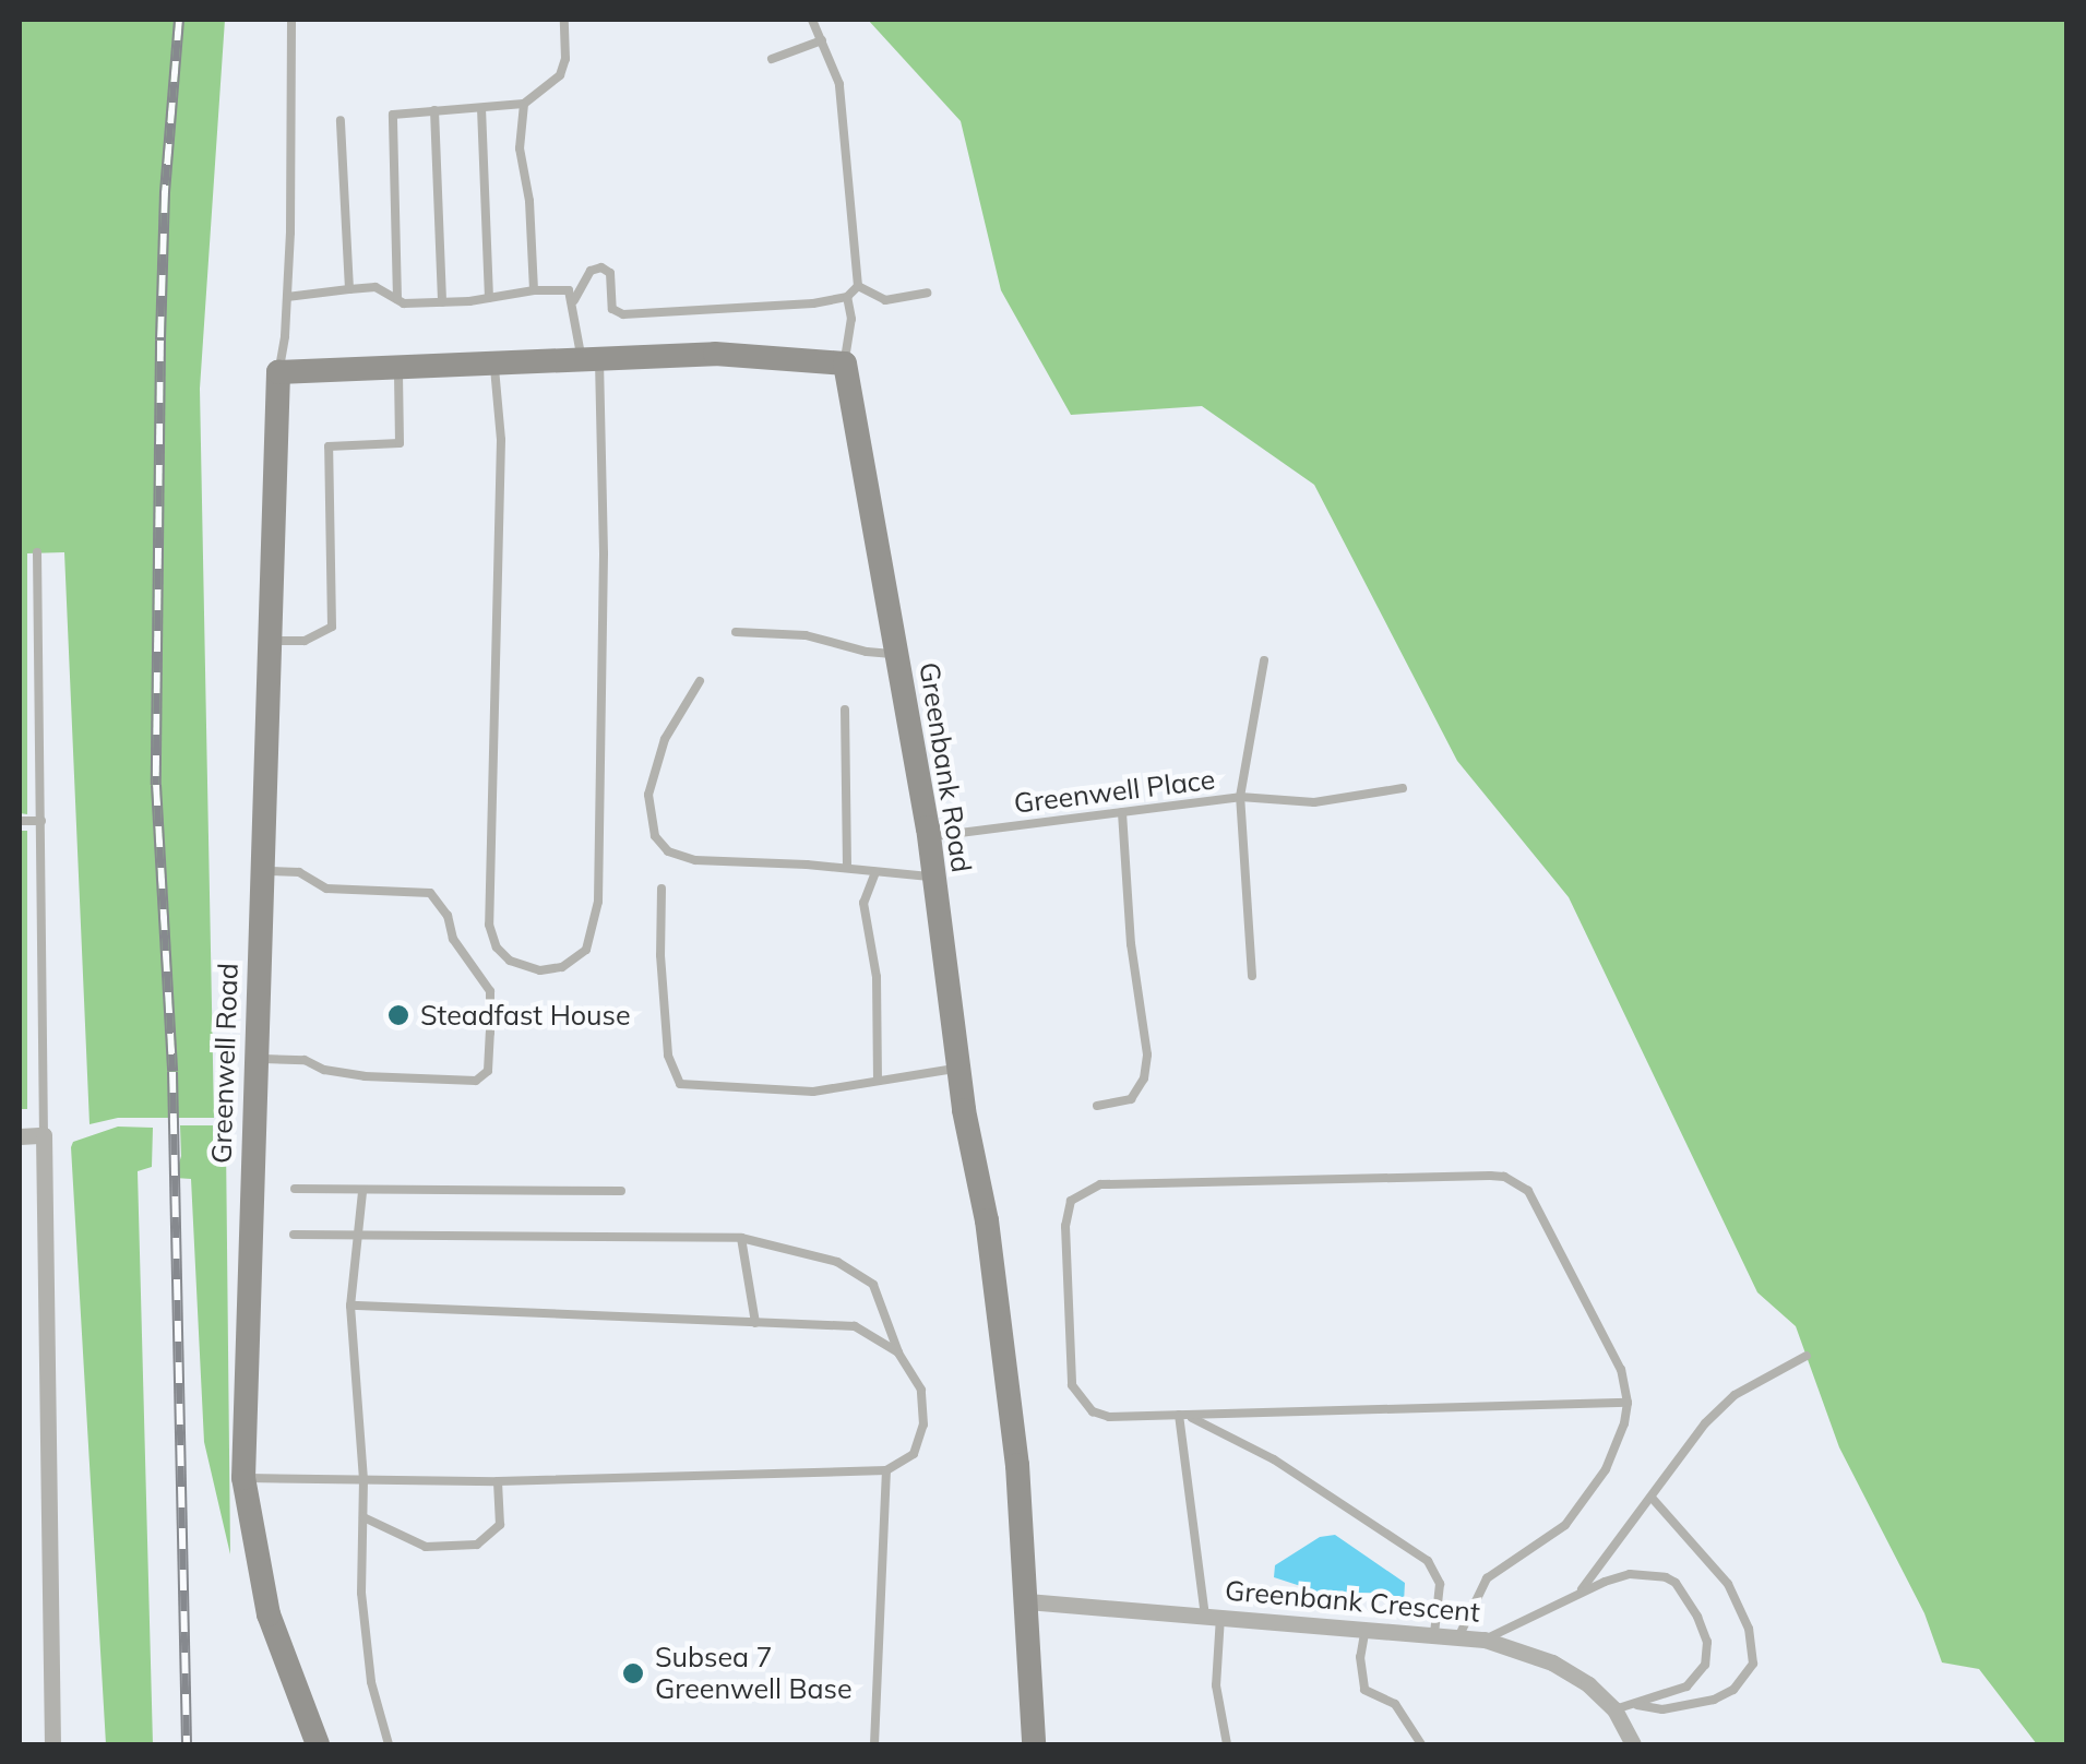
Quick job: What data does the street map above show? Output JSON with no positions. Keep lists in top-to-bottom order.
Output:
{
  "streets": {
    "street": ["Greenbank Road", "Greenwell Road", "Greenbank Crescent"],
    "lane": ["Greenwell Place"]
  },
  "crossings": [
    ["Greenbank Road", "Greenwell Place"],
    ["Greenbank Road", "Greenbank Crescent"]
  ],
  "places": ["Steadfast House", "Subsea 7 Greenwell Base"]
}
